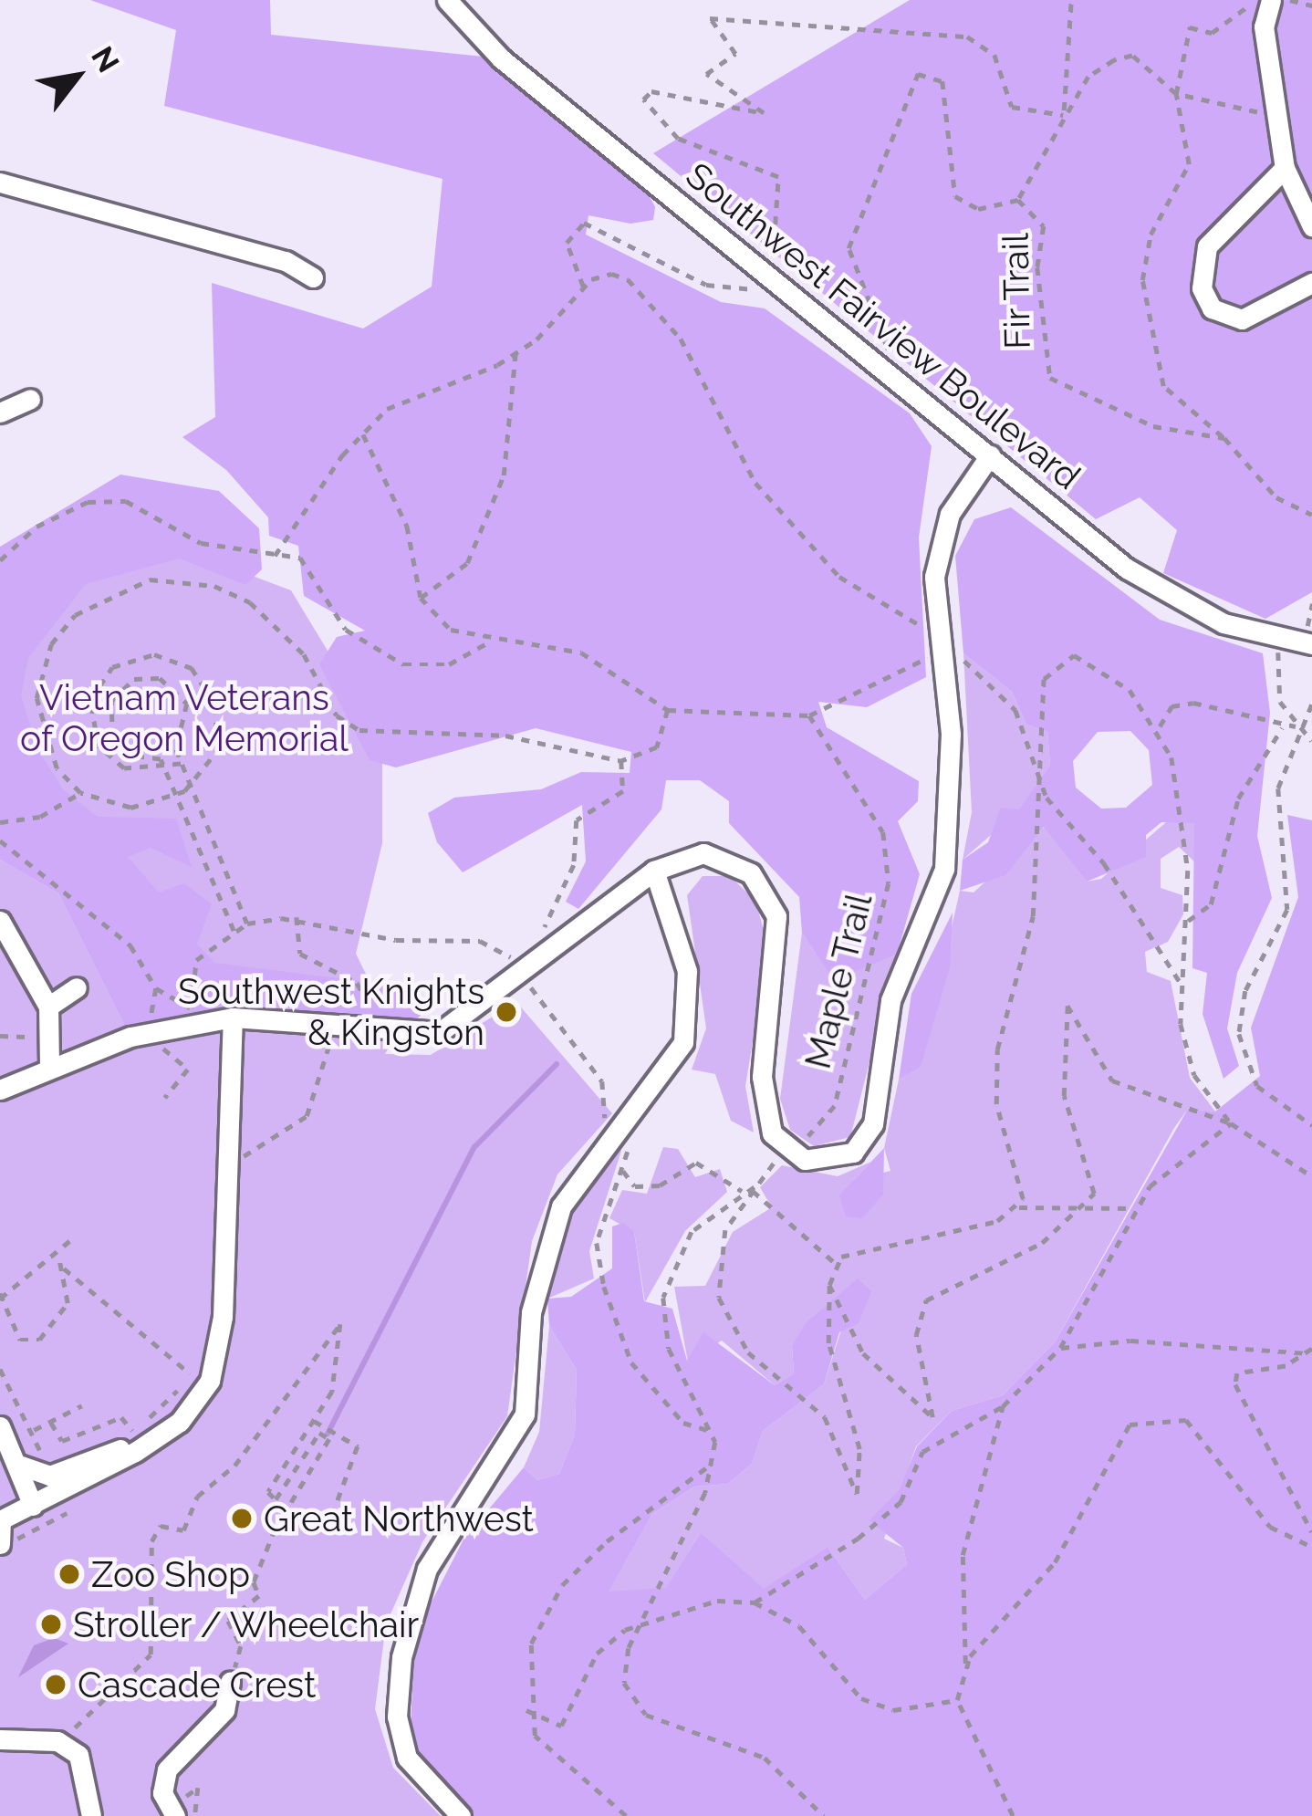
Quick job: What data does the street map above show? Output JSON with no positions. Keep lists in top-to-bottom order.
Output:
{
  "streets": {
    "street": ["Southwest Fairview Boulevard"],
    "path": ["Fir Trail", "Maple Trail"]
  },
  "parks": ["Vietnam Veterans of Oregon Memorial"],
  "places": [
    "Southwest Knights & Kingston",
    "Great Northwest",
    "Zoo Shop",
    "Stroller / Wheelchair",
    "Cascade Crest"
  ],
  "north": "top right"
}
